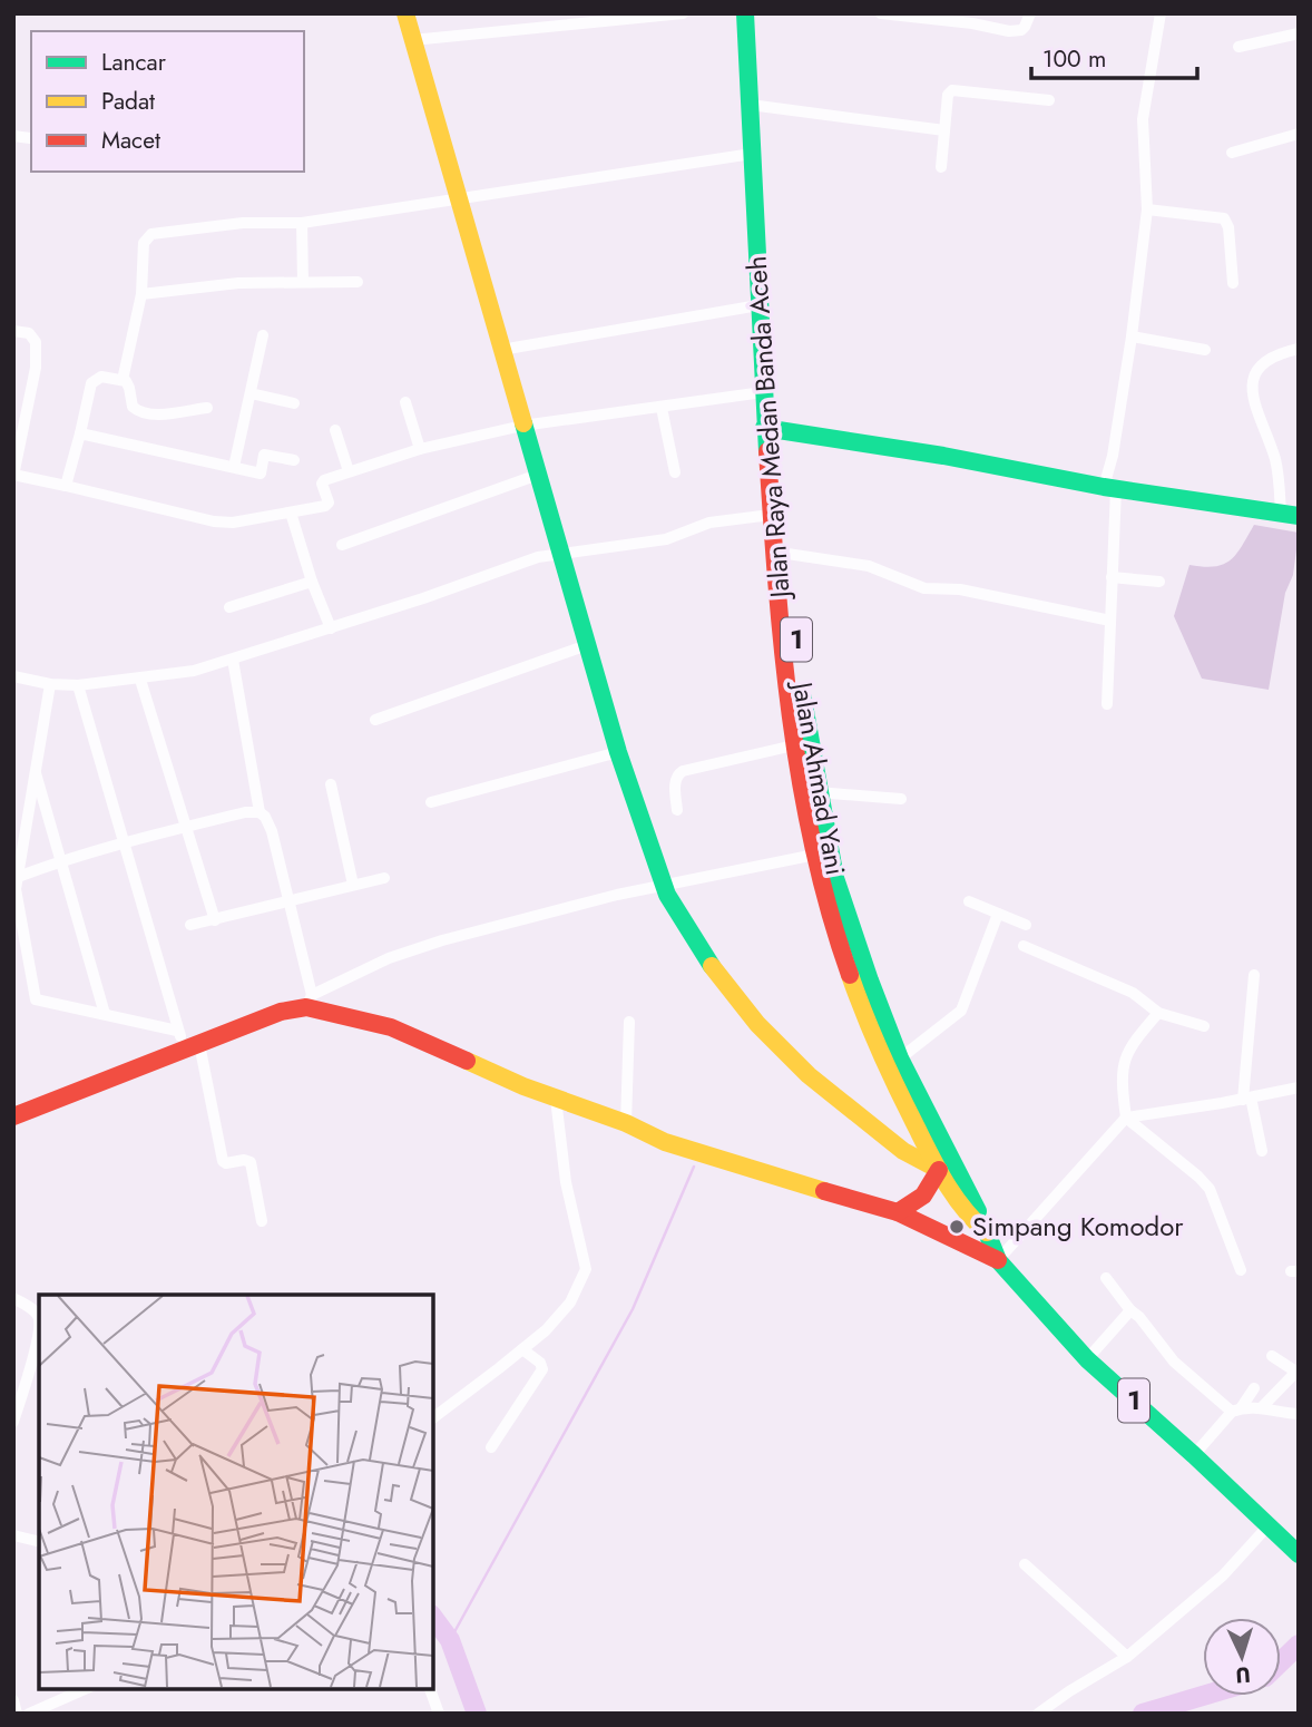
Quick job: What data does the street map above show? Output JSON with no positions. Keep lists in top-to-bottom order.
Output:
{
  "streets": {
    "main road": ["Jalan Raya Medan Banda Aceh", "1", "Jalan Ahmad Yani"]
  },
  "crossings": [
    ["Jalan Raya Medan Banda Aceh", "Jalan Ahmad Yani"]
  ],
  "places": ["Simpang Komodor"],
  "legend": ["Lancar", "Padat", "Macet"],
  "scale_bar": "100 m",
  "north": "bottom"
}
